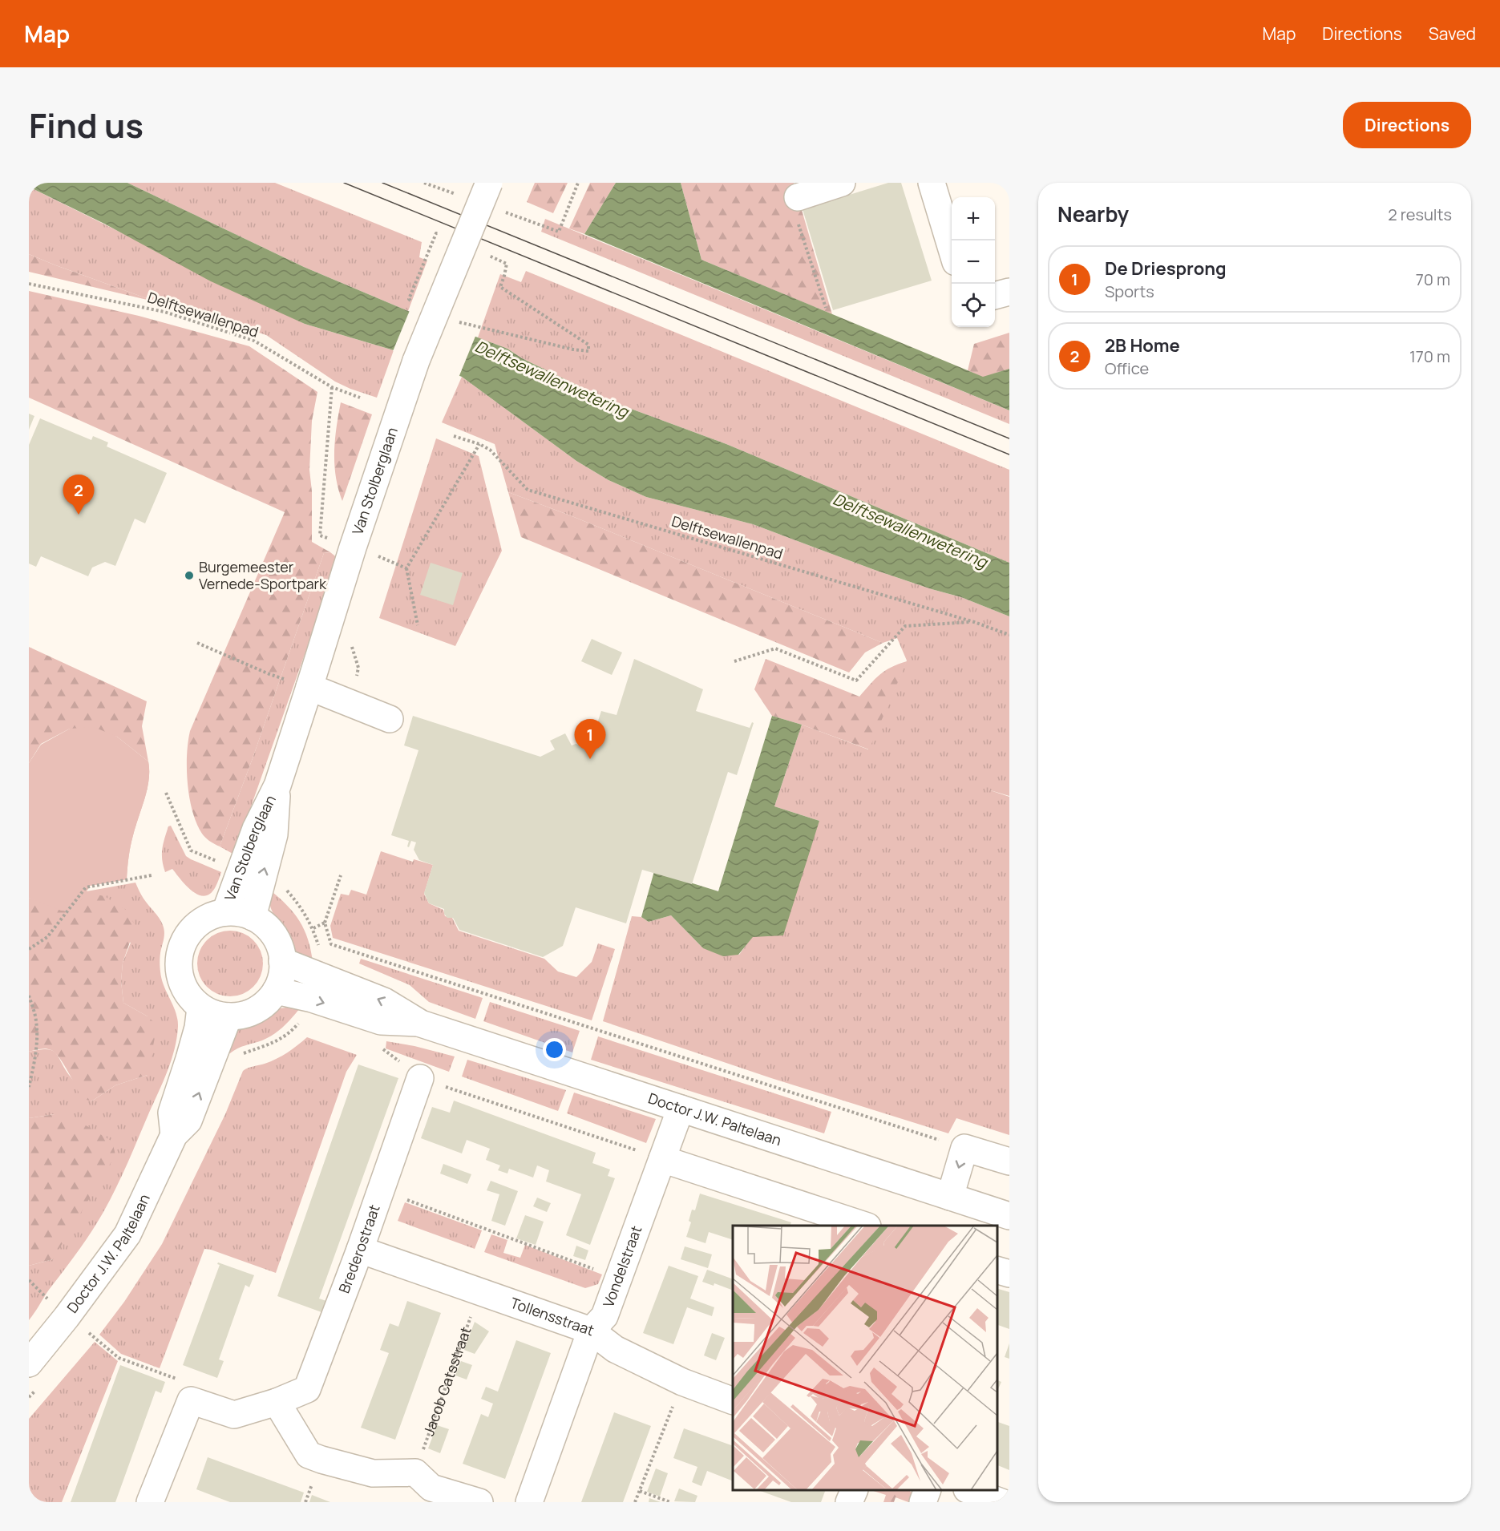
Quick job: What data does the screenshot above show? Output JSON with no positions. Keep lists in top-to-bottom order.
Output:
{
  "streets": {
    "street": [
      "Van Stolberglaan",
      "Doctor J.W. Paltelaan",
      "Brederostraat",
      "Vondelstraat",
      "Tollensstraat"
    ],
    "path": ["Delftsewallenpad", "Jacob Catsstraat"]
  },
  "crossings": [
    ["Van Stolberglaan", "Doctor J.W. Paltelaan"],
    ["Doctor J.W. Paltelaan", "Vondelstraat"],
    ["Brederostraat", "Tollensstraat"],
    ["Vondelstraat", "Tollensstraat"],
    ["Tollensstraat", "Jacob Catsstraat"]
  ],
  "water": ["Delftsewallenwetering"],
  "places": ["Burgemeester Vernede-Sportpark"],
  "page": {
    "header": "Map",
    "nav": ["Map", "Directions", "Saved"],
    "title": "Find us",
    "buttons": "Directions",
    "heading": ["Nearby", "2 results"],
    "map_buttons": ["+", "−"],
    "list": [
      {
        "mark": "1",
        "name": "De Driesprong",
        "note": "Sports",
        "value": "70 m"
      },
      {
        "mark": "2",
        "name": "2B Home",
        "note": "Office",
        "value": "170 m"
      }
    ],
    "pins": ["2", "1"]
  }
}
